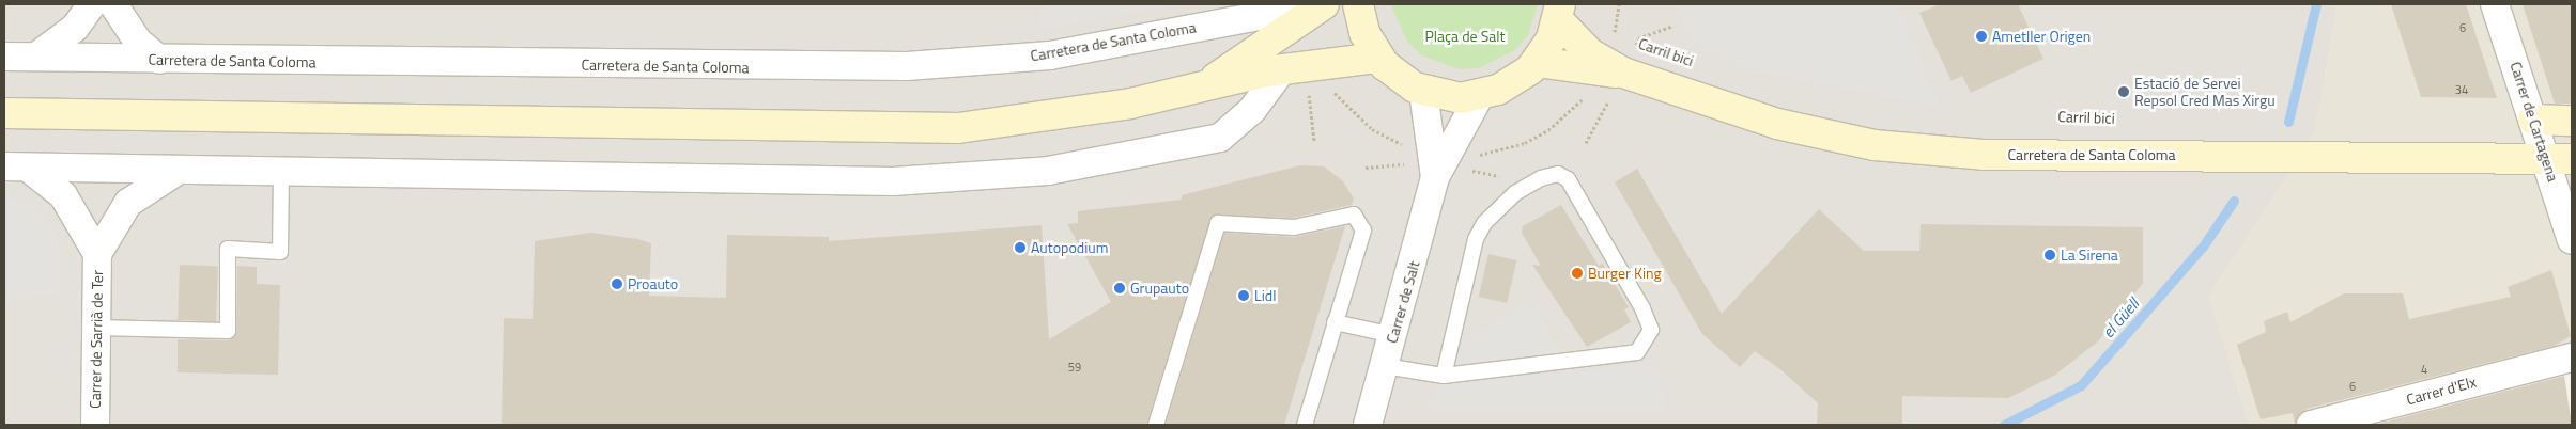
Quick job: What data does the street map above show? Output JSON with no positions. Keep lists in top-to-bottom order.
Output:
{
  "streets": {
    "street": [
      "Carretera de Santa Coloma",
      "Carrer de Cartagena",
      "Carrer de Salt",
      "Carrer de Sarrià de Ter",
      "Carrer d'Elx"
    ]
  },
  "crossings": [
    ["Carretera de Santa Coloma", "Carrer de Cartagena"]
  ],
  "water": ["el Güell"],
  "parks": ["Plaça de Salt"],
  "places": [
    "Ametller Origen",
    "Estació de Servei Repsol Cred Mas Xirgu",
    "Autopodium",
    "La Sirena",
    "Burger King",
    "Proauto",
    "Grupauto",
    "Lidl"
  ],
  "house_numbers": [
    "6",
    "34",
    "59",
    "4",
    "6"
  ]
}
